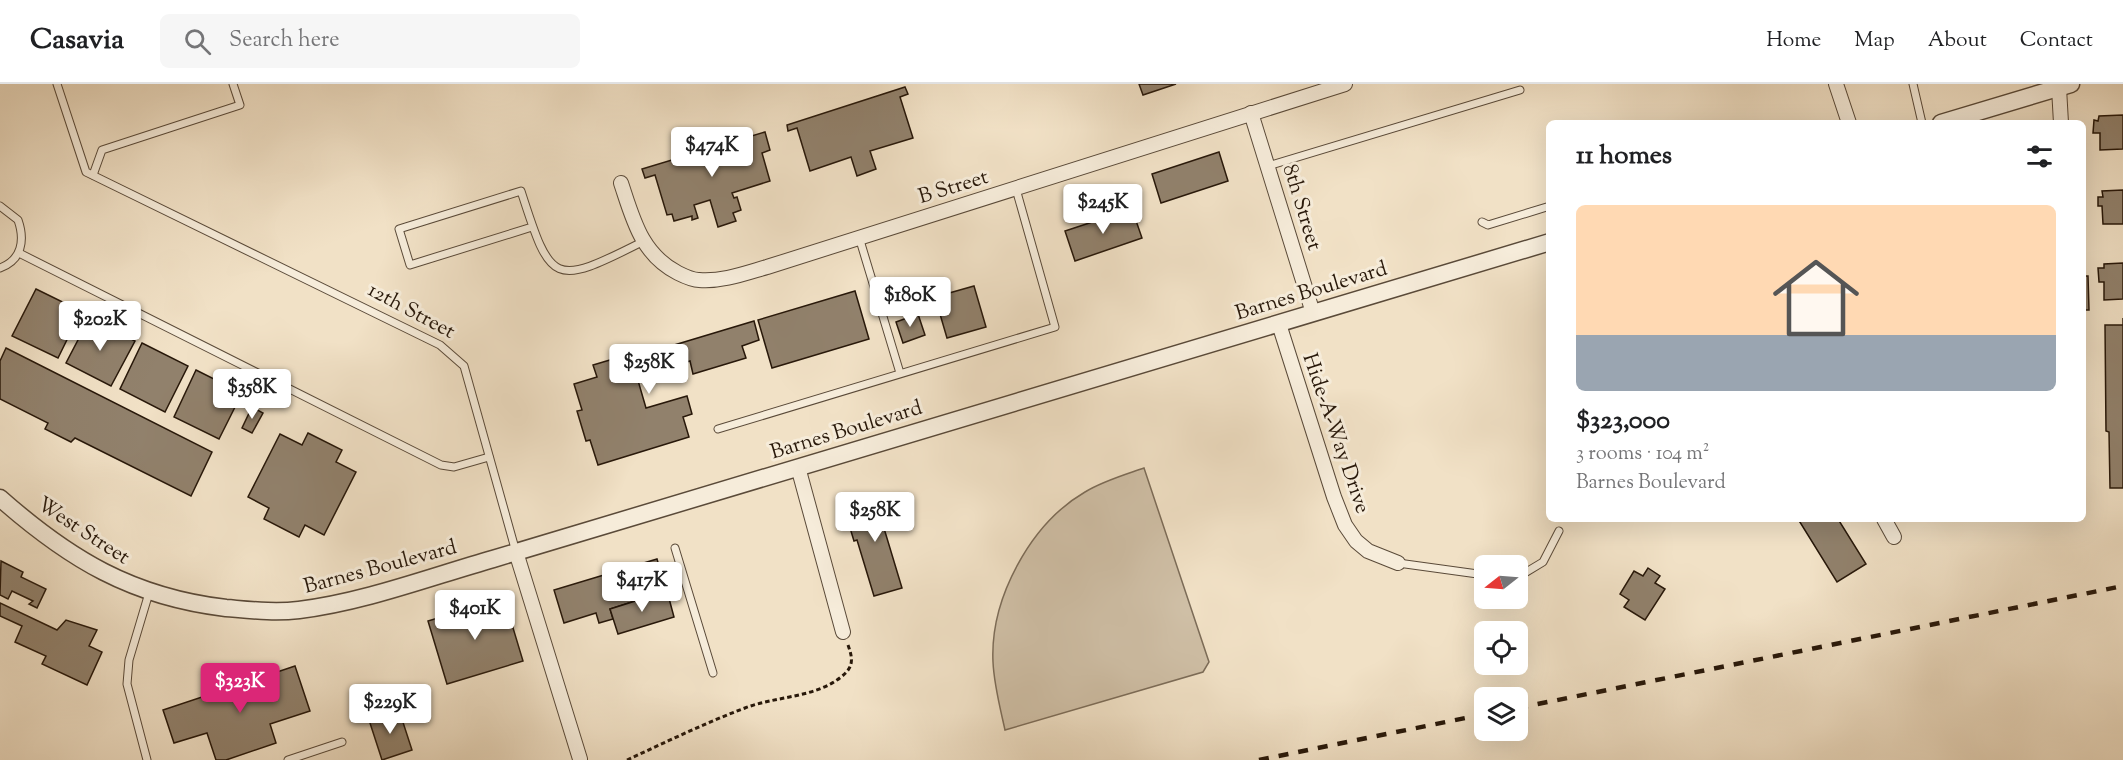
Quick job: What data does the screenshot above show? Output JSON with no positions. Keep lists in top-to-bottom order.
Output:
{
  "streets": {
    "street": [
      "B Street",
      "8th Street",
      "Barnes Boulevard",
      "12th Street",
      "Hide-A-Way Drive",
      "West Street"
    ]
  },
  "crossings": [
    ["B Street", "8th Street"],
    ["8th Street", "Barnes Boulevard"],
    ["Barnes Boulevard", "12th Street"],
    ["Barnes Boulevard", "Hide-A-Way Drive"],
    ["Barnes Boulevard", "West Street"]
  ],
  "north": "left",
  "page": {
    "header": "Casavia",
    "search": "Search here",
    "nav": [
      "Home",
      "Map",
      "About",
      "Contact"
    ],
    "heading": "11 homes",
    "price": [
      "$474K",
      "$245K",
      "$180K",
      "$202K",
      "$258K",
      "$358K",
      "$258K",
      "$417K",
      "$401K",
      "$323K",
      "$229K"
    ],
    "list": [
      {
        "name": "$323,000",
        "note": "3 rooms · 104 m² · Barnes Boulevard"
      }
    ]
  }
}
